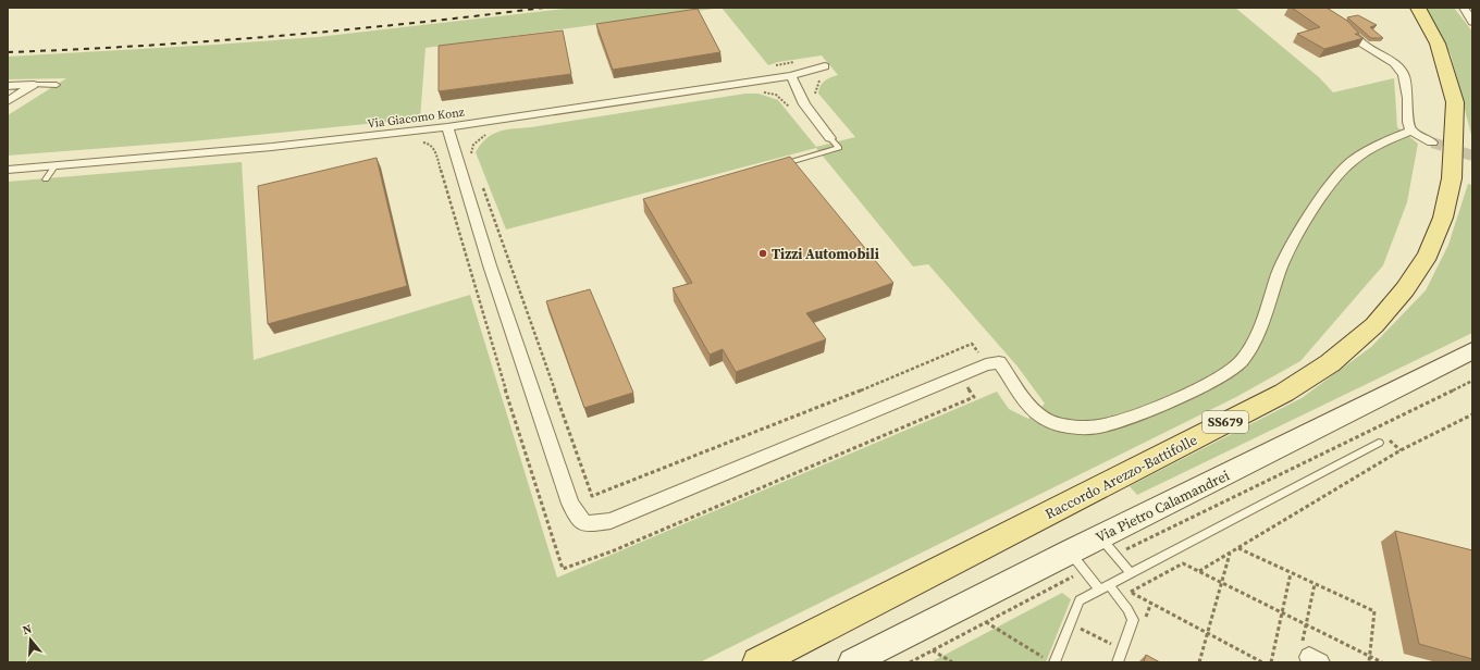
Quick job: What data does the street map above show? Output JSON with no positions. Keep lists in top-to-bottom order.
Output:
{
  "streets": {
    "main road": ["SS679", "Raccordo Arezzo-Battifolle", "Via Pietro Calamandrei"],
    "street": ["Via Giacomo Konz"]
  },
  "places": ["Tizzi Automobili"],
  "north": "top"
}
